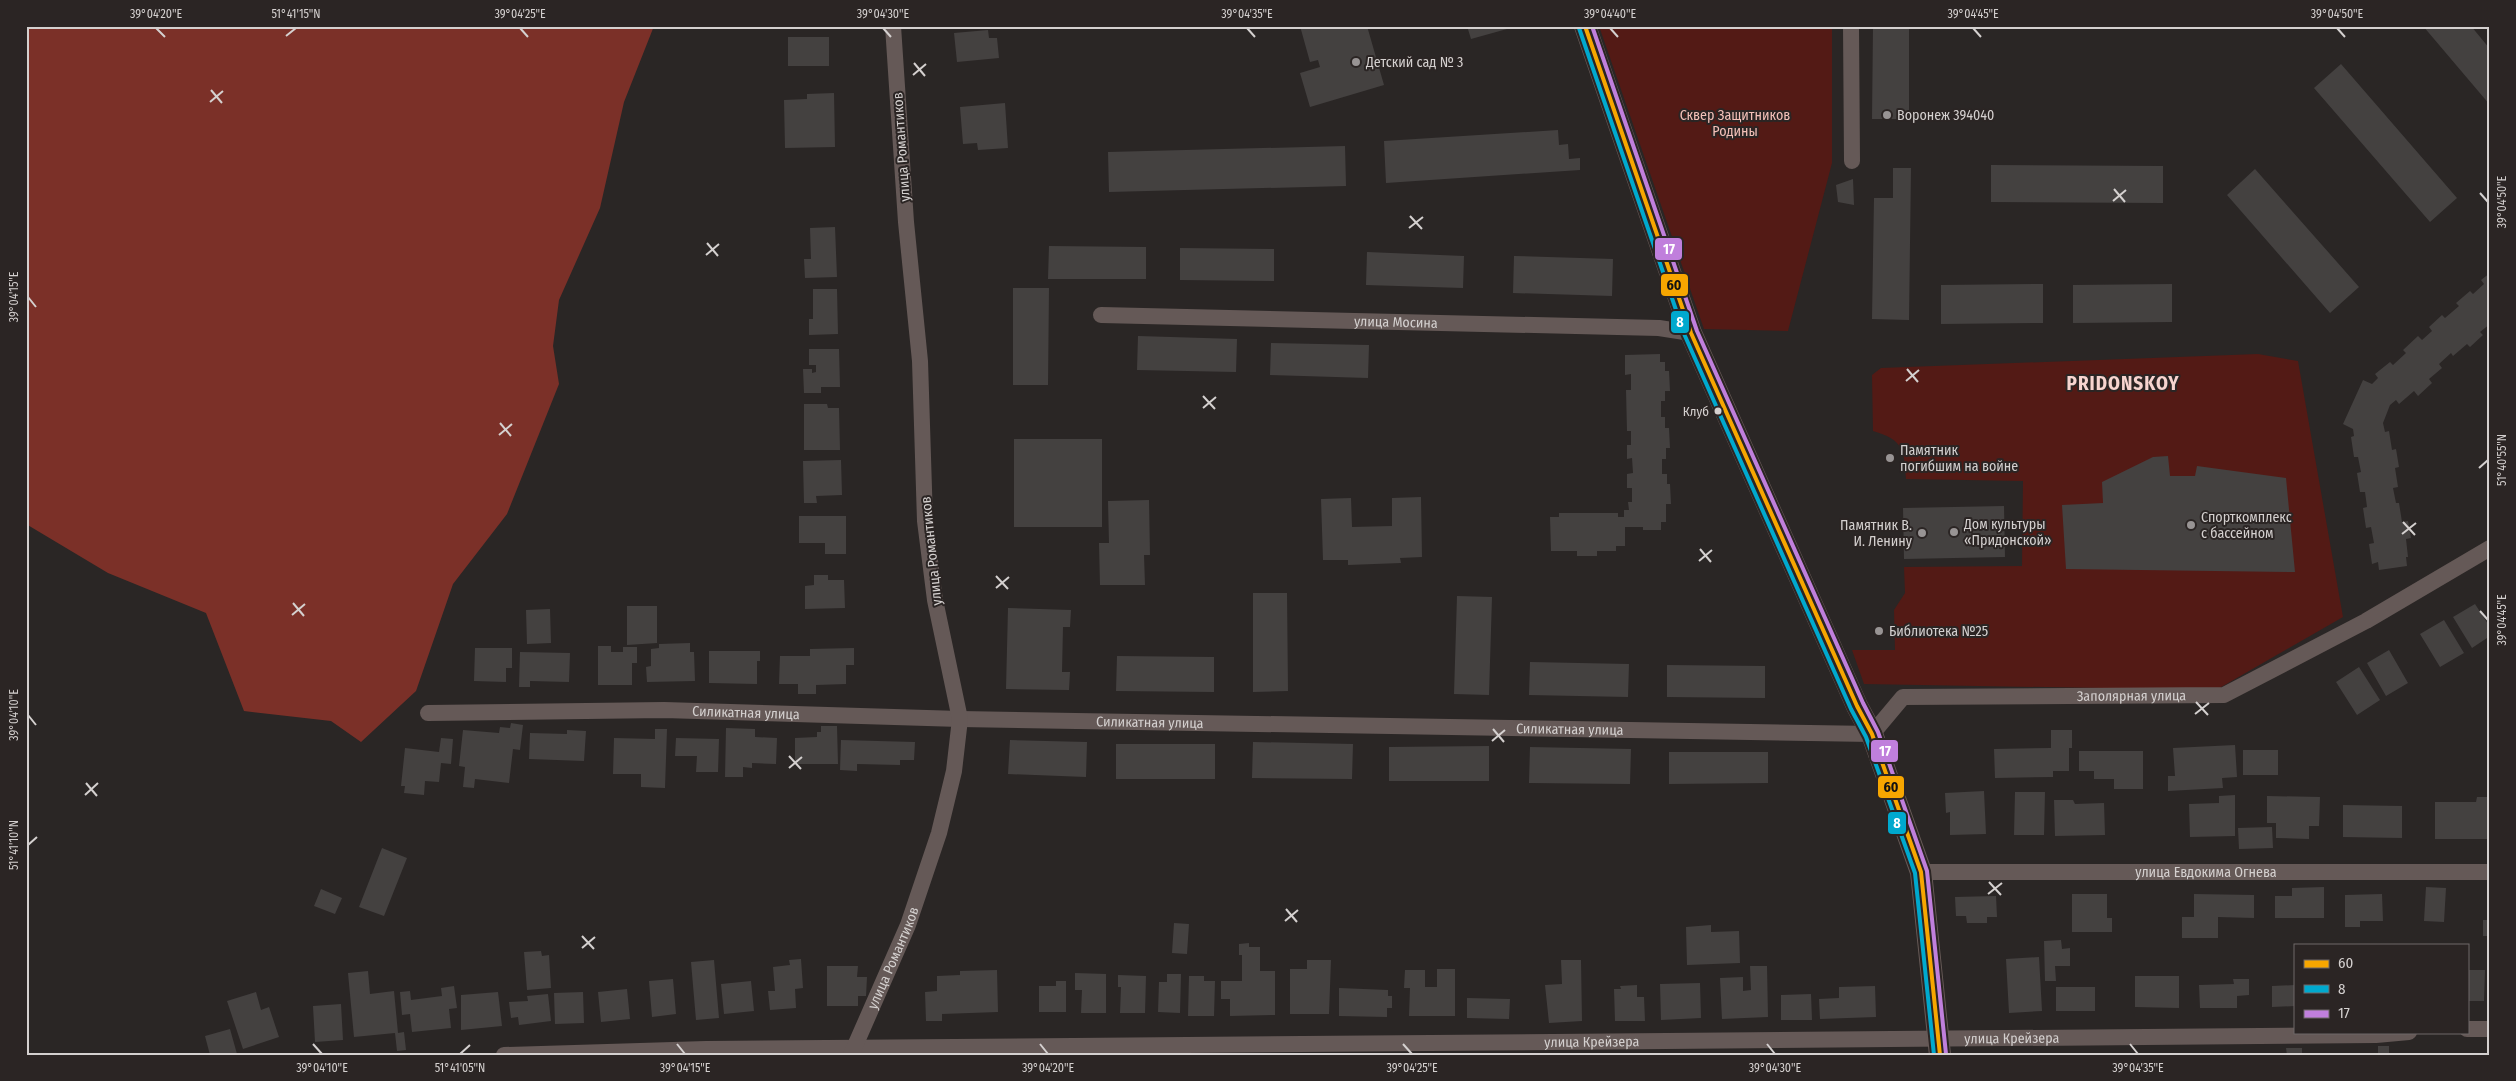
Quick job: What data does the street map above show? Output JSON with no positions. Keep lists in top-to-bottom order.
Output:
{
  "streets": {
    "street": [
      "улица Романтиков",
      "улица Мосина",
      "Заполярная улица",
      "Силикатная улица",
      "улица Евдокима Огнева",
      "улица Крейзера"
    ]
  },
  "crossings": [
    ["улица Романтиков", "Силикатная улица"],
    ["улица Романтиков", "улица Крейзера"],
    ["Заполярная улица", "Силикатная улица"]
  ],
  "districts": ["PRIDONSKOY"],
  "parks": ["Сквер Защитников Родины"],
  "places": [
    "Детский сад № 3",
    "Воронеж 394040",
    "Клуб",
    "Памятник погибшим на войне",
    "Спорткомплекс с бассейном",
    "Дом культуры «Придонской»",
    "Памятник В. И. Ленину",
    "Библиотека №25"
  ],
  "lines": ["transit line 60", "transit line 17", "transit line 8"],
  "legend": ["60", "8", "17"],
  "coordinates": [
    "39°04'20\"E",
    "51°41'15\"N",
    "39°04'25\"E",
    "39°04'30\"E",
    "39°04'35\"E",
    "39°04'40\"E",
    "39°04'45\"E",
    "39°04'50\"E",
    "39°04'15\"E",
    "51°40'55\"N",
    "39°04'10\"E",
    "51°41'10\"N",
    "51°41'05\"N"
  ]
}
